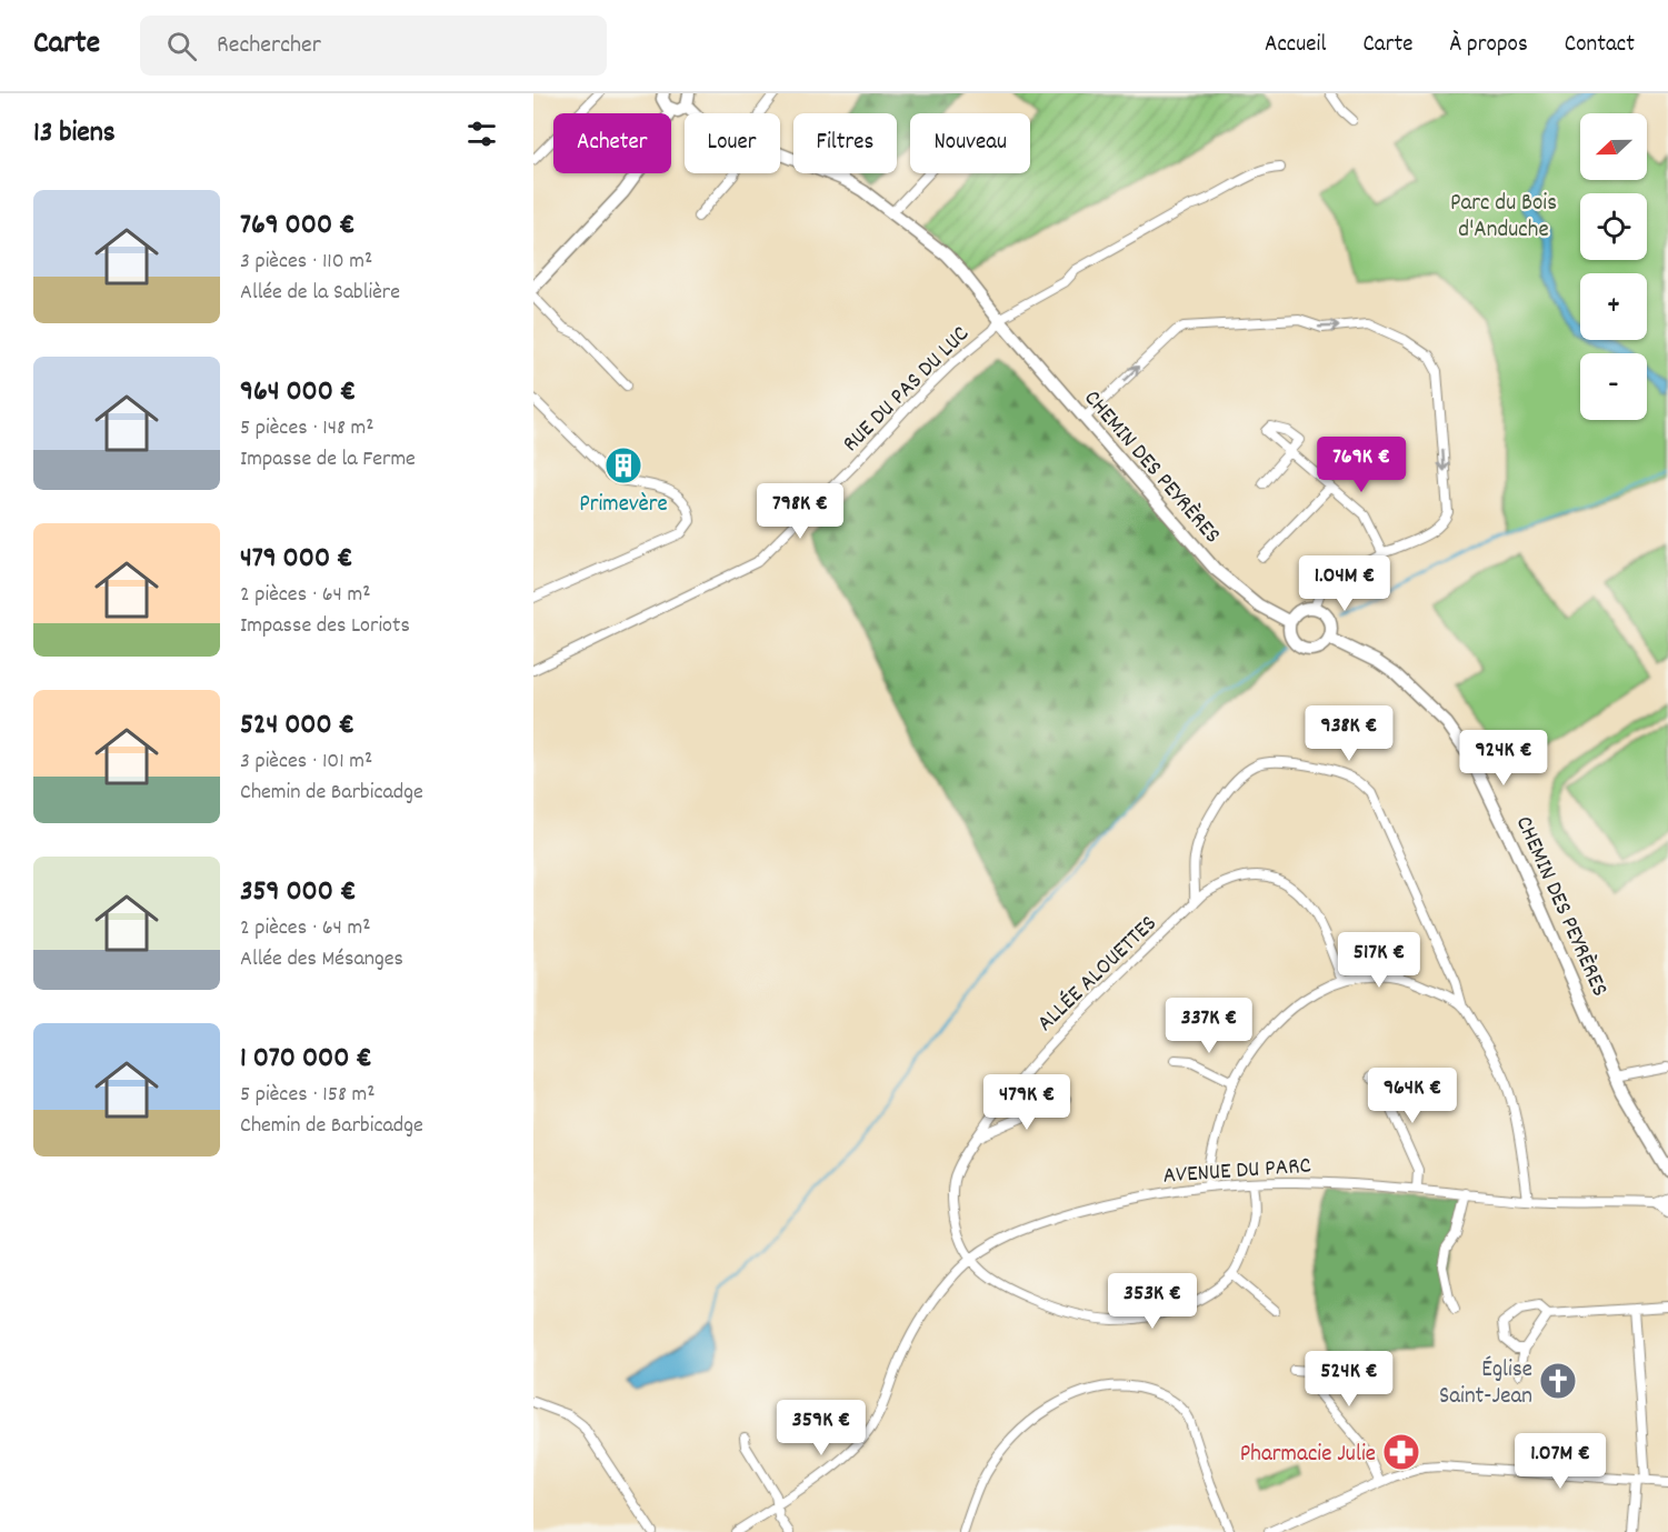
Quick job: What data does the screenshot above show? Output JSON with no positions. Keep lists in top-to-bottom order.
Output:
{
  "streets": {
    "street": [
      "RUE DU PAS DU LUC",
      "CHEMIN DES PEYRÈRES",
      "ALLÉE ALOUETTES",
      "AVENUE DU PARC"
    ]
  },
  "crossings": [
    ["RUE DU PAS DU LUC", "CHEMIN DES PEYRÈRES"],
    ["ALLÉE ALOUETTES", "AVENUE DU PARC"]
  ],
  "parks": ["Parc du Bois d'Anduche"],
  "places": {
    "building": ["Primevère"],
    "church": ["Église Saint-Jean"],
    "pharmacy": ["Pharmacie Julie"]
  },
  "north": "left",
  "page": {
    "header": "Carte",
    "search": "Rechercher",
    "nav": [
      "Accueil",
      "Carte",
      "À propos",
      "Contact"
    ],
    "heading": "13 biens",
    "map_buttons": ["+", "−"],
    "chip": [
      "Acheter",
      "Louer",
      "Filtres",
      "Nouveau"
    ],
    "list": [
      {
        "name": "769 000 €",
        "note": "3 pièces · 110 m² · Allée de la Sablière"
      },
      {
        "name": "964 000 €",
        "note": "5 pièces · 148 m² · Impasse de la Ferme"
      },
      {
        "name": "479 000 €",
        "note": "2 pièces · 64 m² · Impasse des Loriots"
      },
      {
        "name": "524 000 €",
        "note": "3 pièces · 101 m² · Chemin de Barbicadge"
      },
      {
        "name": "359 000 €",
        "note": "2 pièces · 64 m² · Allée des Mésanges"
      },
      {
        "name": "1 070 000 €",
        "note": "5 pièces · 158 m² · Chemin de Barbicadge"
      }
    ],
    "price": [
      "769K €",
      "798K €",
      "1.04M €",
      "938K €",
      "924K €",
      "517K €",
      "337K €",
      "964K €",
      "479K €",
      "353K €",
      "524K €",
      "359K €",
      "1.07M €"
    ]
  }
}
